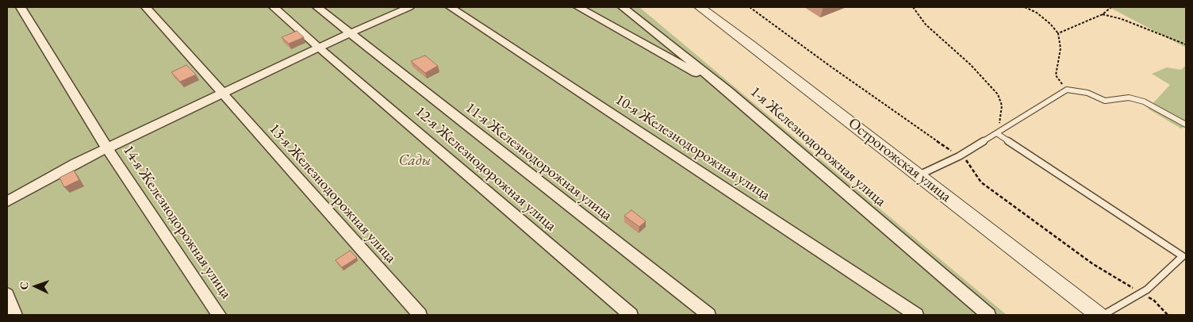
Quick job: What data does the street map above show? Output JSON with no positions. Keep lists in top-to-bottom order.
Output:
{
  "streets": {
    "street": [
      "1-я Железнодорожная улица",
      "10-я Железнодорожная улица",
      "Острогожская улица",
      "11-я Железнодорожная улица",
      "12-я Железнодорожная улица",
      "13-я Железнодорожная улица",
      "14-я Железнодорожная улица"
    ]
  },
  "parks": ["Сады"],
  "north": "left"
}
